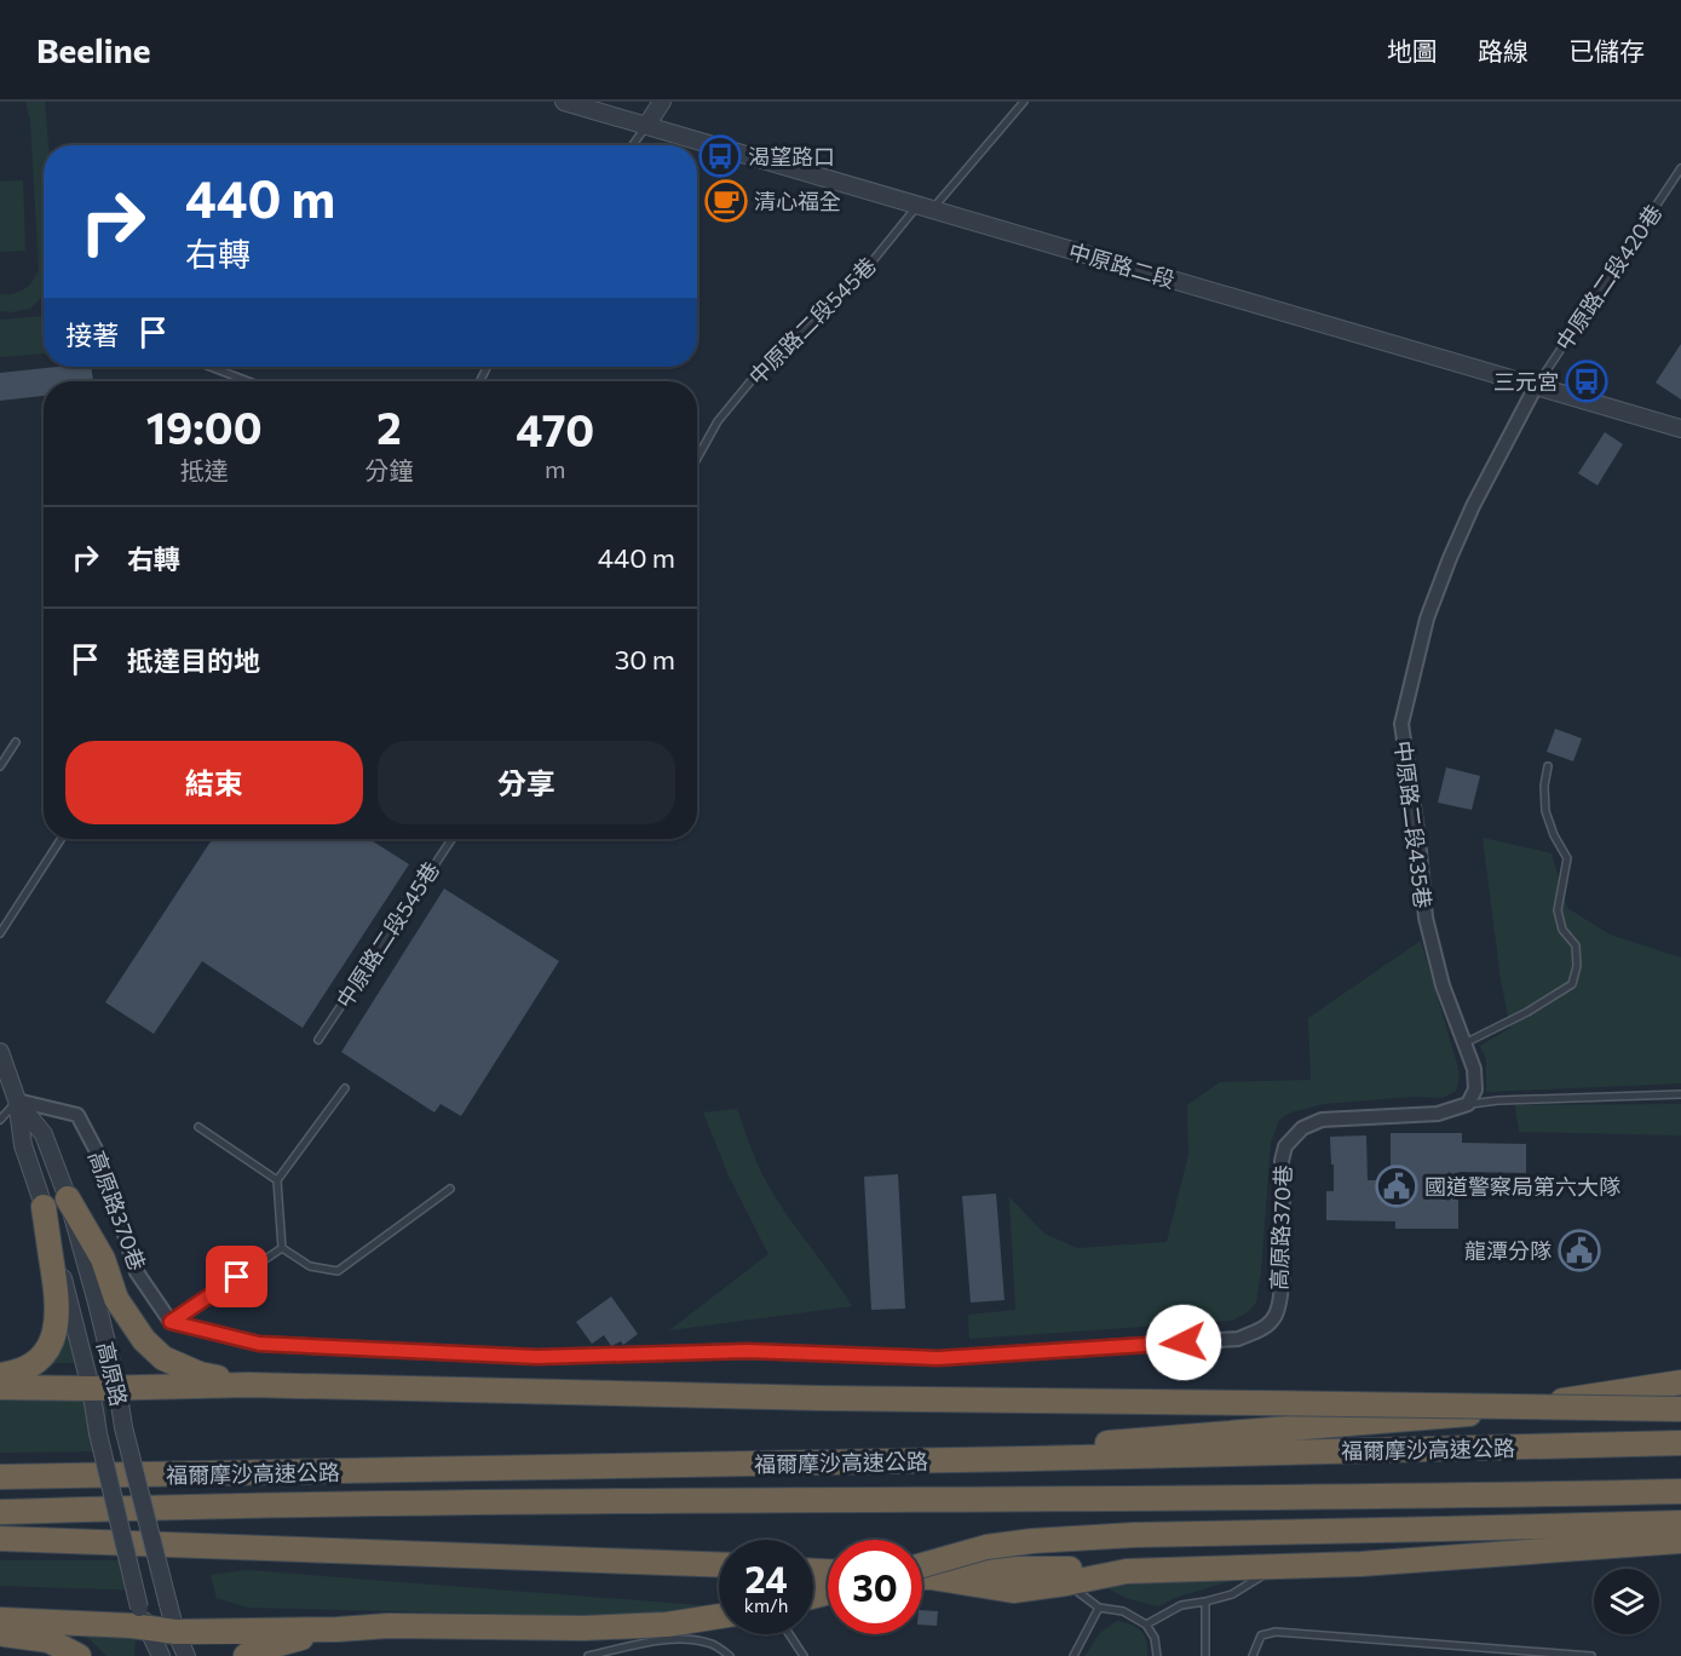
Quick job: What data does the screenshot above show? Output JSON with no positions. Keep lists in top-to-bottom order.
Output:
{
  "streets": {
    "highway": ["福爾摩沙高速公路"],
    "street": [
      "中原路二段",
      "中原路二段435巷",
      "高原路370巷",
      "高原路"
    ],
    "lane": ["中原路二段420巷", "中原路二段545巷"]
  },
  "crossings": [
    ["中原路二段", "中原路二段420巷"],
    ["中原路二段", "中原路二段545巷"],
    ["中原路二段", "中原路二段435巷"],
    ["中原路二段420巷", "中原路二段435巷"],
    ["中原路二段435巷", "高原路370巷"],
    ["高原路370巷", "高原路"]
  ],
  "places": {
    "bus stop": ["渴望路口", "三元宮"],
    "cafe": ["清心福全"],
    "public building": ["國道警察局第六大隊", "龍潭分隊"]
  },
  "page": {
    "header": "Beeline",
    "nav": ["地圖", "路線", "已儲存"],
    "turn": ["440 m", "右轉"],
    "then": "接著",
    "eta": [
      "19:00",
      "抵達",
      "2",
      "分鐘",
      "470",
      "m"
    ],
    "list": [
      {
        "name": "右轉",
        "value": "440 m"
      },
      {
        "name": "抵達目的地",
        "value": "30 m"
      }
    ],
    "buttons": ["結束", "分享"],
    "speed": "24 km/h",
    "limit": "30"
  }
}
